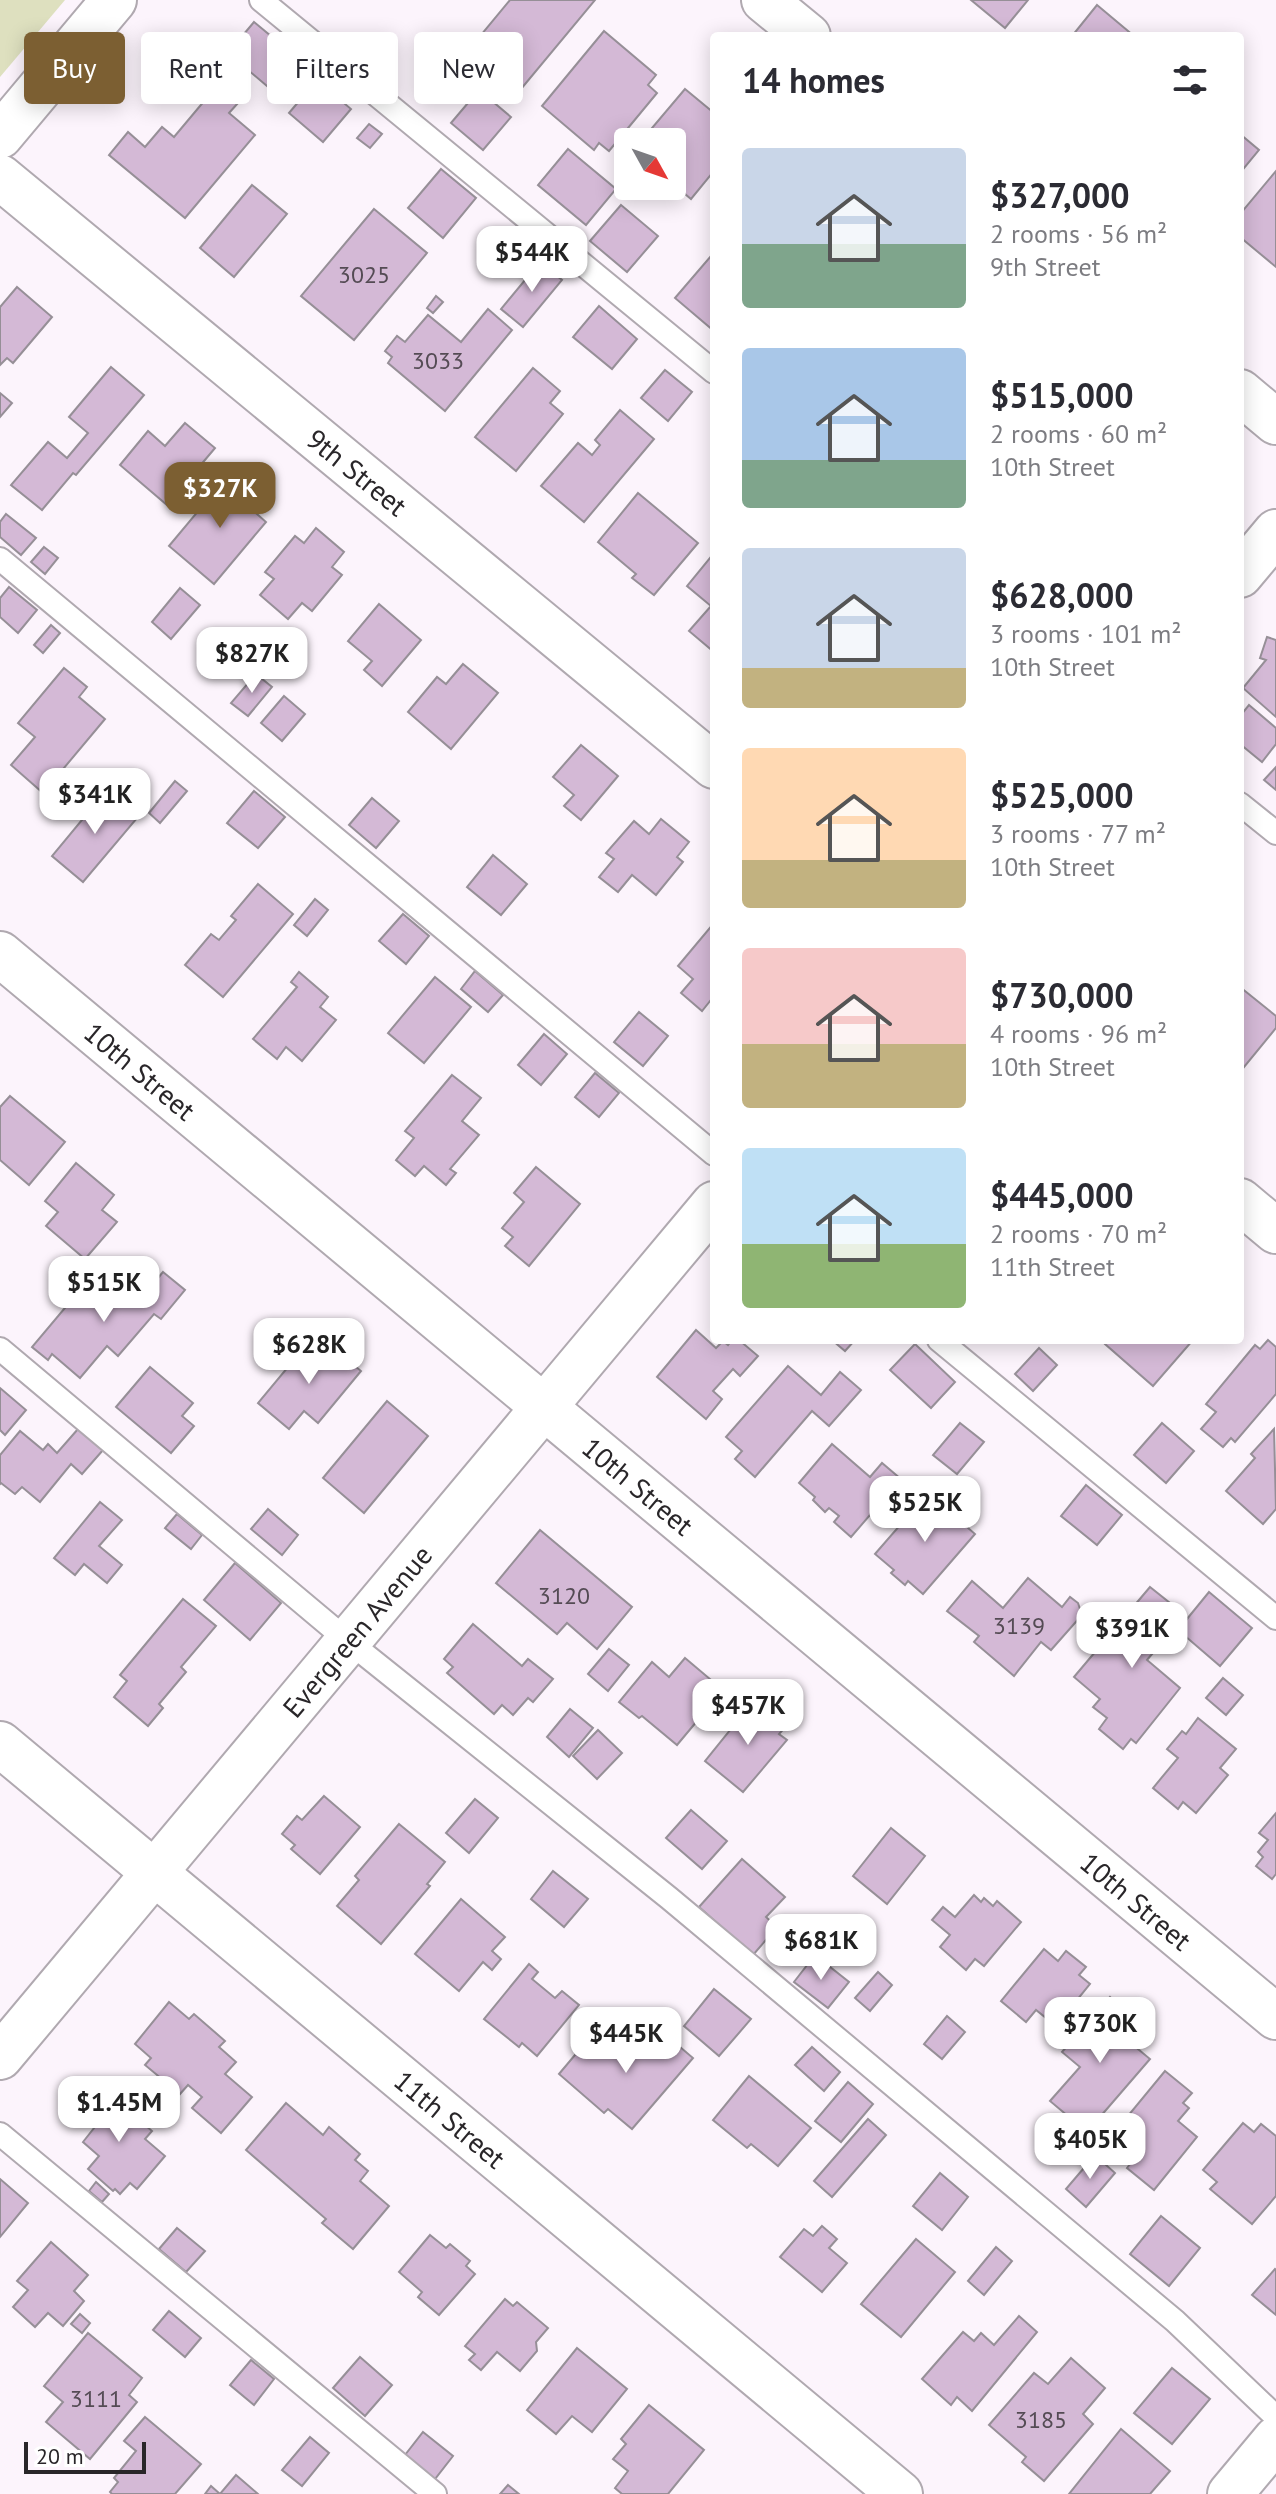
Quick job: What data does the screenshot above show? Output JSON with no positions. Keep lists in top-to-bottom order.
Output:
{
  "streets": {
    "street": [
      "9th Street",
      "10th Street",
      "Evergreen Avenue",
      "11th Street"
    ]
  },
  "crossings": [
    ["10th Street", "Evergreen Avenue"],
    ["Evergreen Avenue", "11th Street"]
  ],
  "house_numbers": [
    "3025",
    "3033",
    "3120",
    "3139",
    "3111",
    "3185"
  ],
  "scale_bar": "20 m",
  "north": "bottom right",
  "page": {
    "chip": [
      "Buy",
      "Rent",
      "Filters",
      "New"
    ],
    "heading": "14 homes",
    "list": [
      {
        "name": "$327,000",
        "note": "2 rooms · 56 m² · 9th Street"
      },
      {
        "name": "$515,000",
        "note": "2 rooms · 60 m² · 10th Street"
      },
      {
        "name": "$628,000",
        "note": "3 rooms · 101 m² · 10th Street"
      },
      {
        "name": "$525,000",
        "note": "3 rooms · 77 m² · 10th Street"
      },
      {
        "name": "$730,000",
        "note": "4 rooms · 96 m² · 10th Street"
      },
      {
        "name": "$445,000",
        "note": "2 rooms · 70 m² · 11th Street"
      }
    ],
    "price": [
      "$544K",
      "$327K",
      "$827K",
      "$341K",
      "$515K",
      "$628K",
      "$525K",
      "$391K",
      "$457K",
      "$681K",
      "$730K",
      "$445K",
      "$1.45M",
      "$405K"
    ],
    "scale": "20 m"
  }
}
